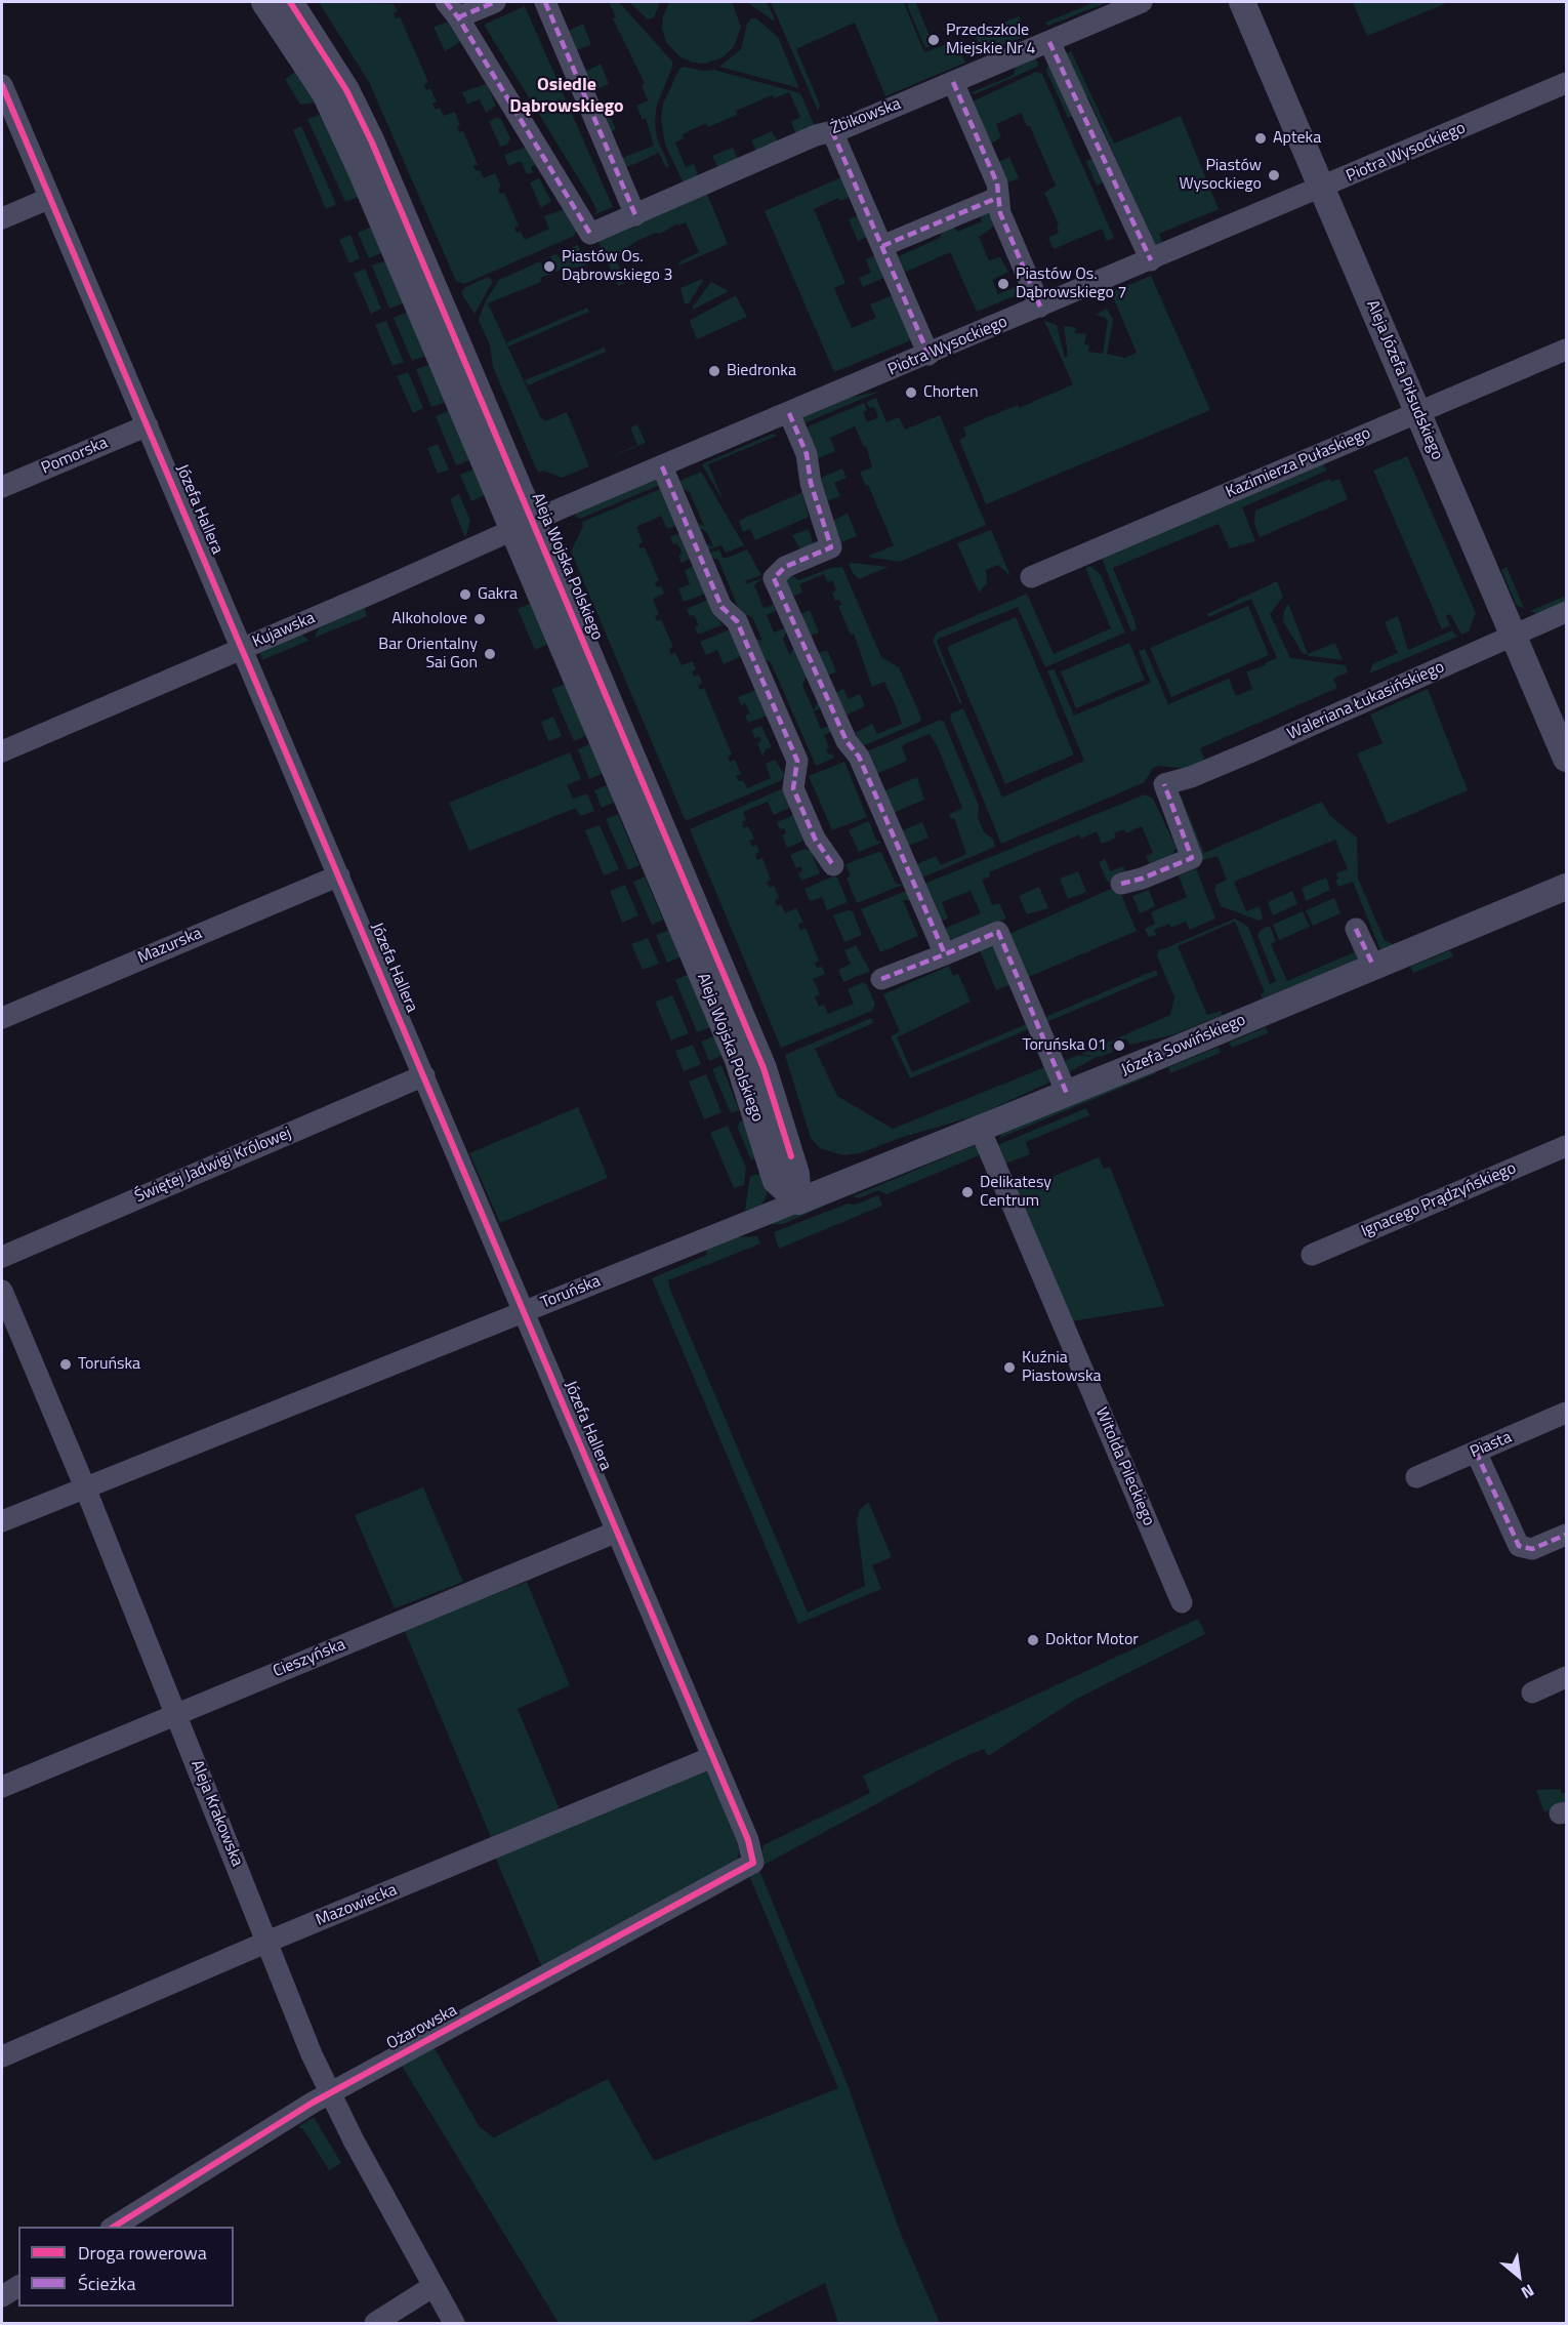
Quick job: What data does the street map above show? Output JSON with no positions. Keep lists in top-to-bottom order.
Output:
{
  "streets": {
    "street": [
      "Żbikowska",
      "Piotra Wysockiego",
      "Aleja Józefa Piłsudskiego",
      "Pomorska",
      "Kazimierza Pułaskiego",
      "Józefa Hallera",
      "Aleja Wojska Polskiego",
      "Kujawska",
      "Waleriana Łukasińskiego",
      "Mazurska",
      "Józefa Sowińskiego",
      "Świętej Jadwigi Królowej",
      "Ignacego Prądzyńskiego",
      "Toruńska",
      "Piasta",
      "Witolda Pileckiego",
      "Cieszyńska",
      "Aleja Krakowska",
      "Mazowiecka",
      "Ożarowska"
    ]
  },
  "crossings": [
    ["Piotra Wysockiego", "Aleja Józefa Piłsudskiego"],
    ["Piotra Wysockiego", "Aleja Wojska Polskiego"],
    ["Piotra Wysockiego", "Kujawska"],
    ["Aleja Józefa Piłsudskiego", "Kazimierza Pułaskiego"],
    ["Aleja Józefa Piłsudskiego", "Waleriana Łukasińskiego"],
    ["Pomorska", "Józefa Hallera"],
    ["Józefa Hallera", "Kujawska"],
    ["Józefa Hallera", "Mazurska"],
    ["Józefa Hallera", "Świętej Jadwigi Królowej"],
    ["Józefa Hallera", "Toruńska"],
    ["Józefa Hallera", "Cieszyńska"],
    ["Józefa Hallera", "Mazowiecka"],
    ["Józefa Hallera", "Ożarowska"],
    ["Aleja Wojska Polskiego", "Kujawska"],
    ["Aleja Wojska Polskiego", "Józefa Sowińskiego"],
    ["Aleja Wojska Polskiego", "Toruńska"],
    ["Józefa Sowińskiego", "Toruńska"],
    ["Józefa Sowińskiego", "Witolda Pileckiego"],
    ["Toruńska", "Aleja Krakowska"],
    ["Cieszyńska", "Aleja Krakowska"],
    ["Aleja Krakowska", "Mazowiecka"],
    ["Aleja Krakowska", "Ożarowska"]
  ],
  "districts": ["Osiedle Dąbrowskiego"],
  "places": [
    "Przedszkole Miejskie Nr 4",
    "Apteka",
    "Piastów Wysockiego",
    "Piastów Os. Dąbrowskiego 3",
    "Piastów Os. Dąbrowskiego 7",
    "Biedronka",
    "Chorten",
    "Gakra",
    "Alkoholove",
    "Bar Orientalny Sai Gon",
    "Toruńska 01",
    "Delikatesy Centrum",
    "Toruńska",
    "Kuźnia Piastowska",
    "Doktor Motor"
  ],
  "legend": ["Droga rowerowa", "Ścieżka"],
  "north": "bottom right"
}
